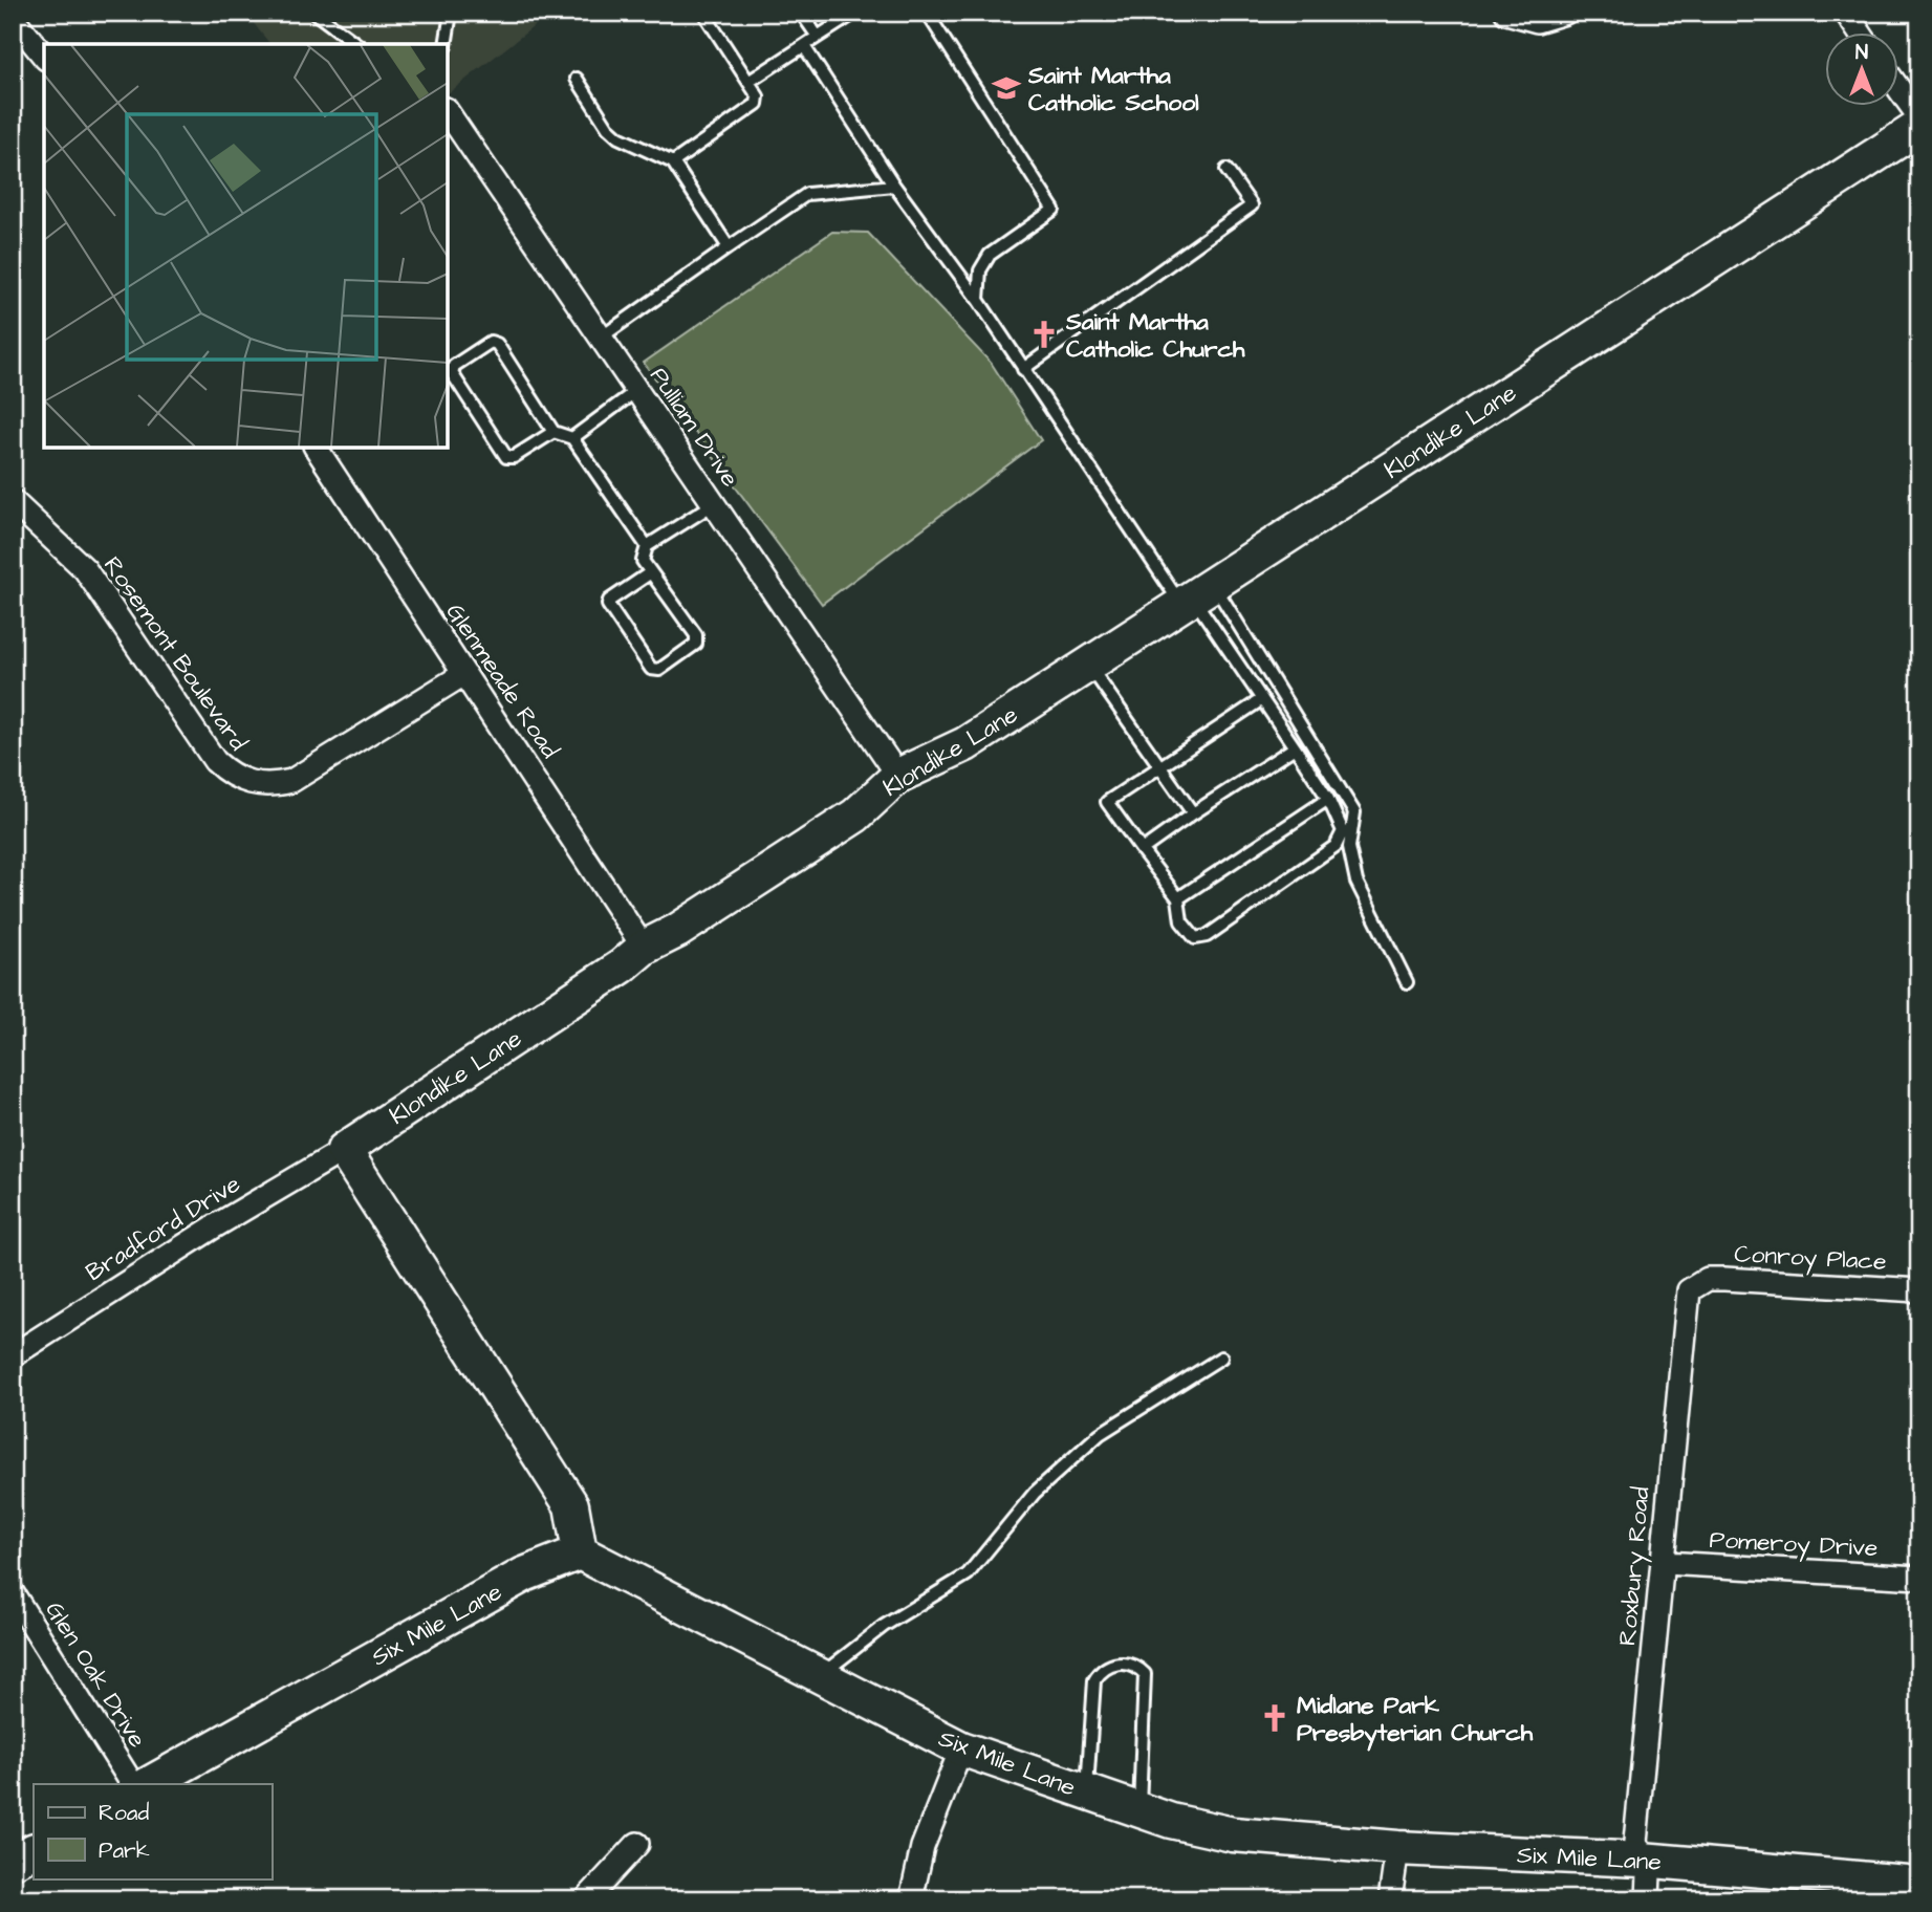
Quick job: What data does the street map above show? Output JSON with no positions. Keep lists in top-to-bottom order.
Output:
{
  "streets": {
    "street": [
      "Pulliam Drive",
      "Klondike Lane",
      "Rosemont Boulevard",
      "Glenmeade Road",
      "Bradford Drive",
      "Conroy Place",
      "Pomeroy Drive",
      "Roxbury Road",
      "Six Mile Lane",
      "Glen Oak Drive"
    ]
  },
  "crossings": [
    ["Pulliam Drive", "Klondike Lane"],
    ["Klondike Lane", "Glenmeade Road"],
    ["Klondike Lane", "Bradford Drive"],
    ["Rosemont Boulevard", "Glenmeade Road"],
    ["Conroy Place", "Roxbury Road"],
    ["Pomeroy Drive", "Roxbury Road"],
    ["Roxbury Road", "Six Mile Lane"]
  ],
  "places": {
    "school or university": ["Saint Martha Catholic School"],
    "church": ["Saint Martha Catholic Church", "Midlane Park Presbyterian Church"]
  },
  "legend": ["Road", "Park"],
  "north": "top"
}
